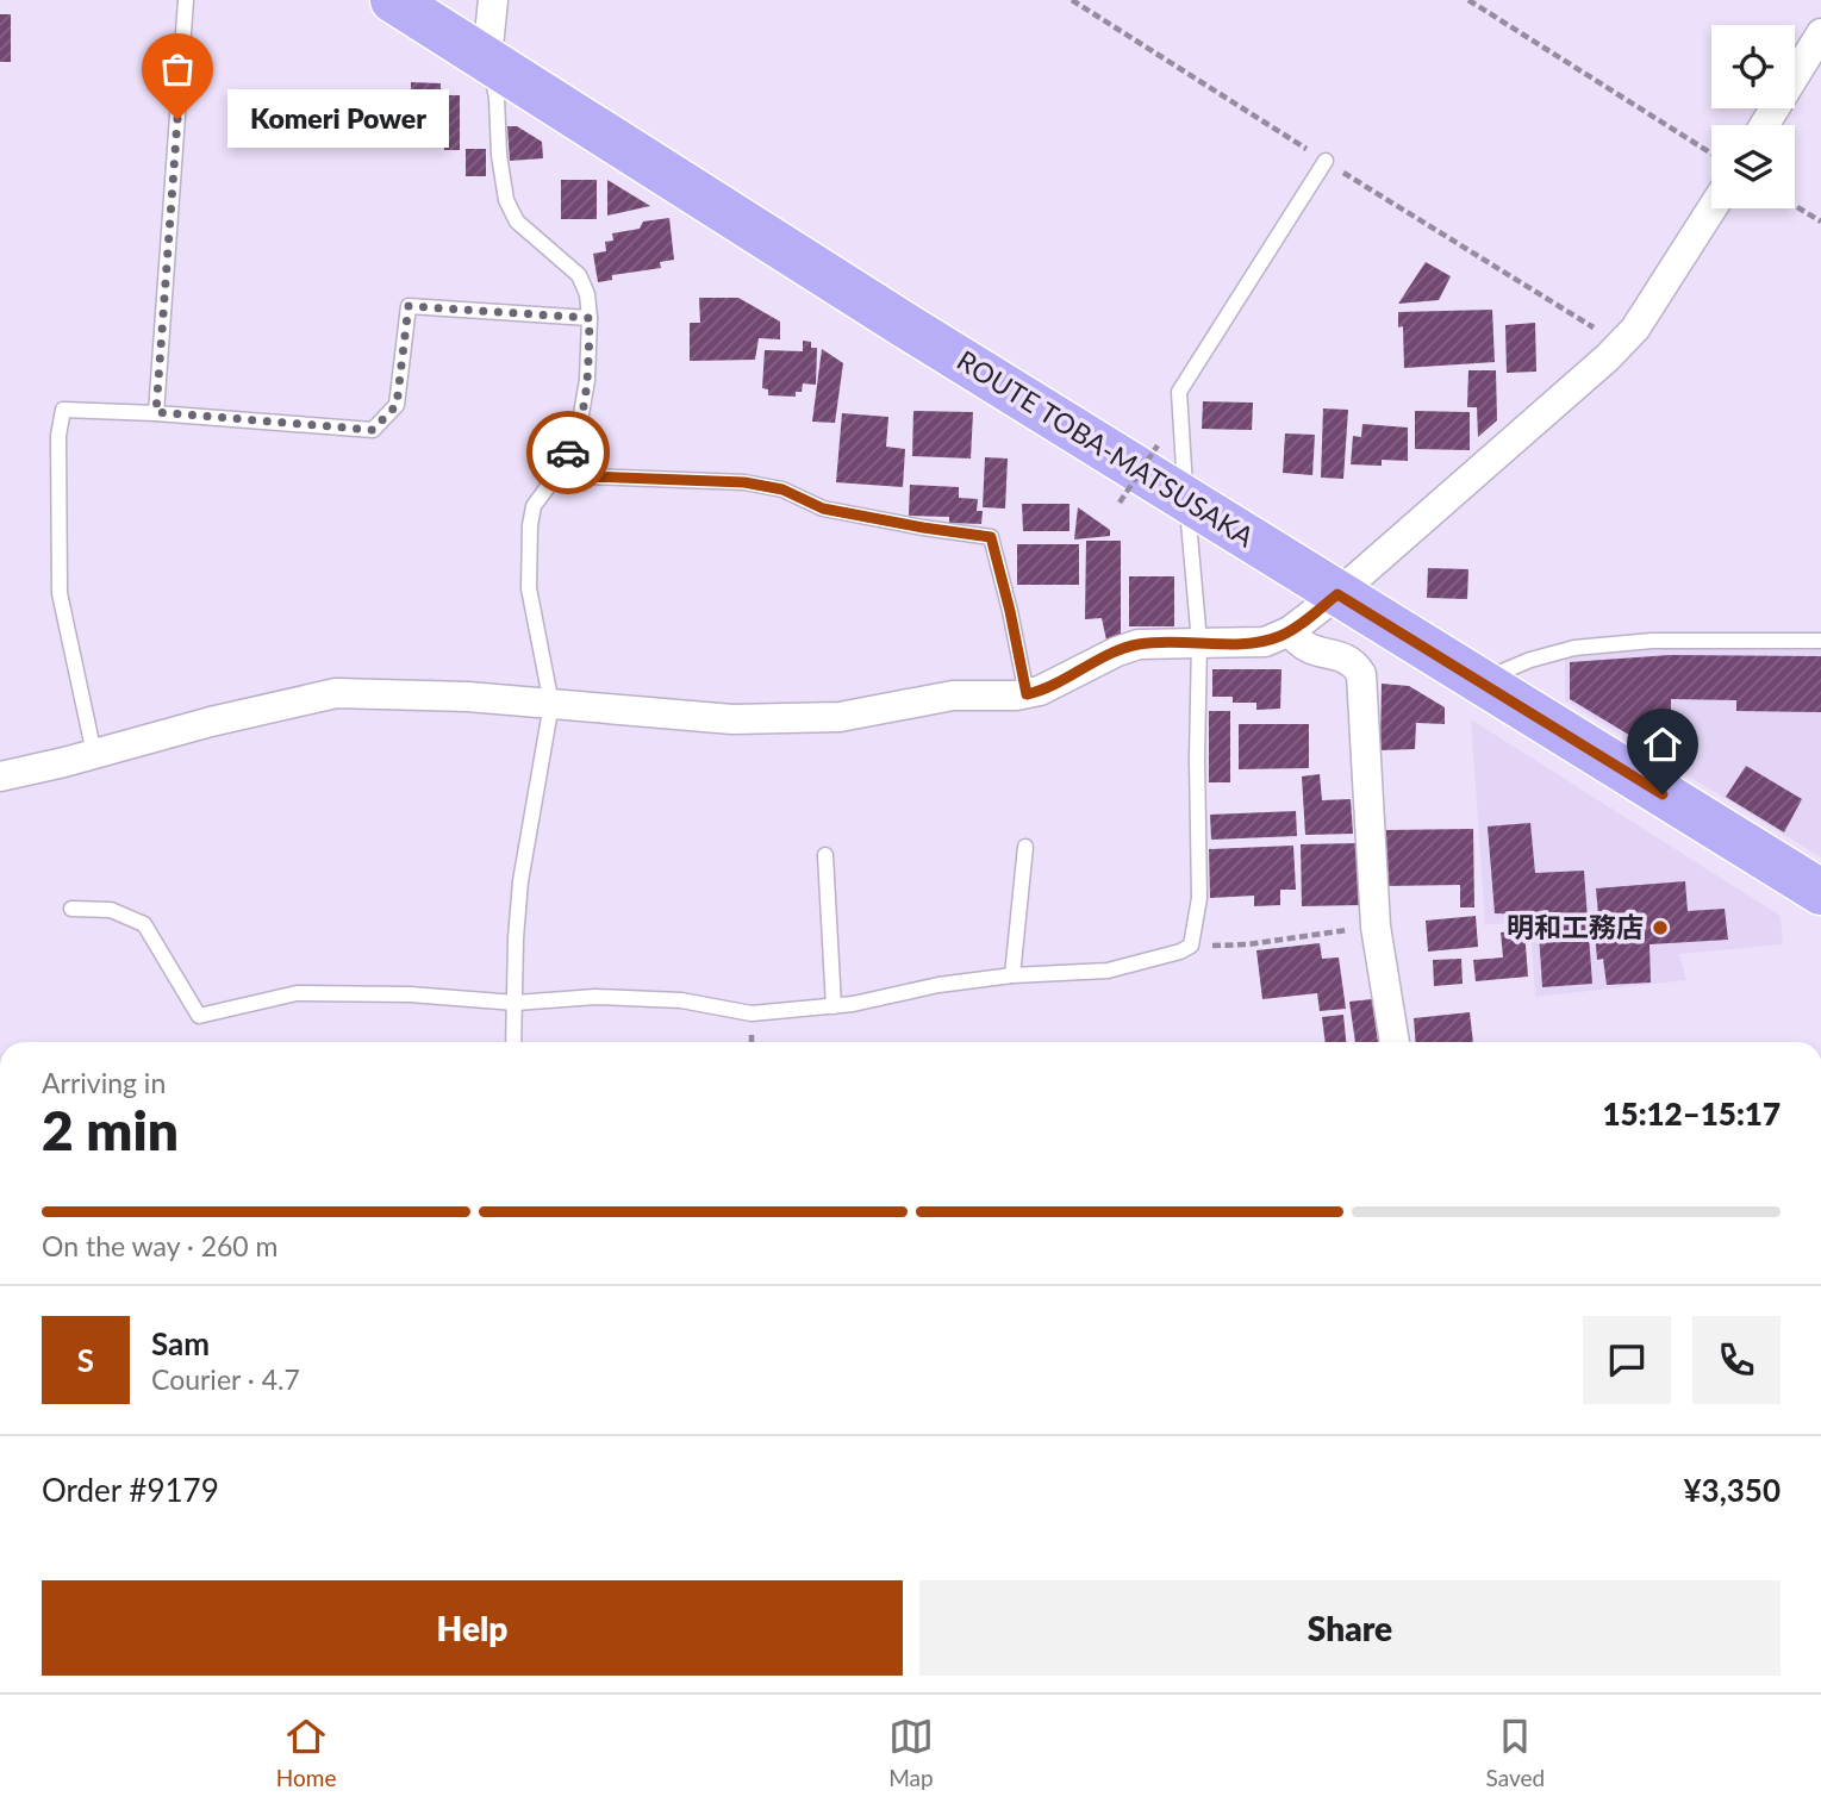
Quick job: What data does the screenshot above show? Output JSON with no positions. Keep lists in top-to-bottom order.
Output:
{
  "streets": {
    "main road": ["ROUTE TOBA-MATSUSAKA"]
  },
  "places": ["Komeri Power", "明和工務店"],
  "page": {
    "bubble": "Komeri Power",
    "heading": ["2 min", "Arriving in", "15:12–15:17"],
    "panel": [
      "Sam",
      "Courier · 4.7",
      "Order #9179",
      "¥3,350"
    ],
    "bar": "On the way · 260 m",
    "round": "S",
    "buttons": ["Help", "Share"],
    "tabs": ["Home", "Map", "Saved"]
  }
}
